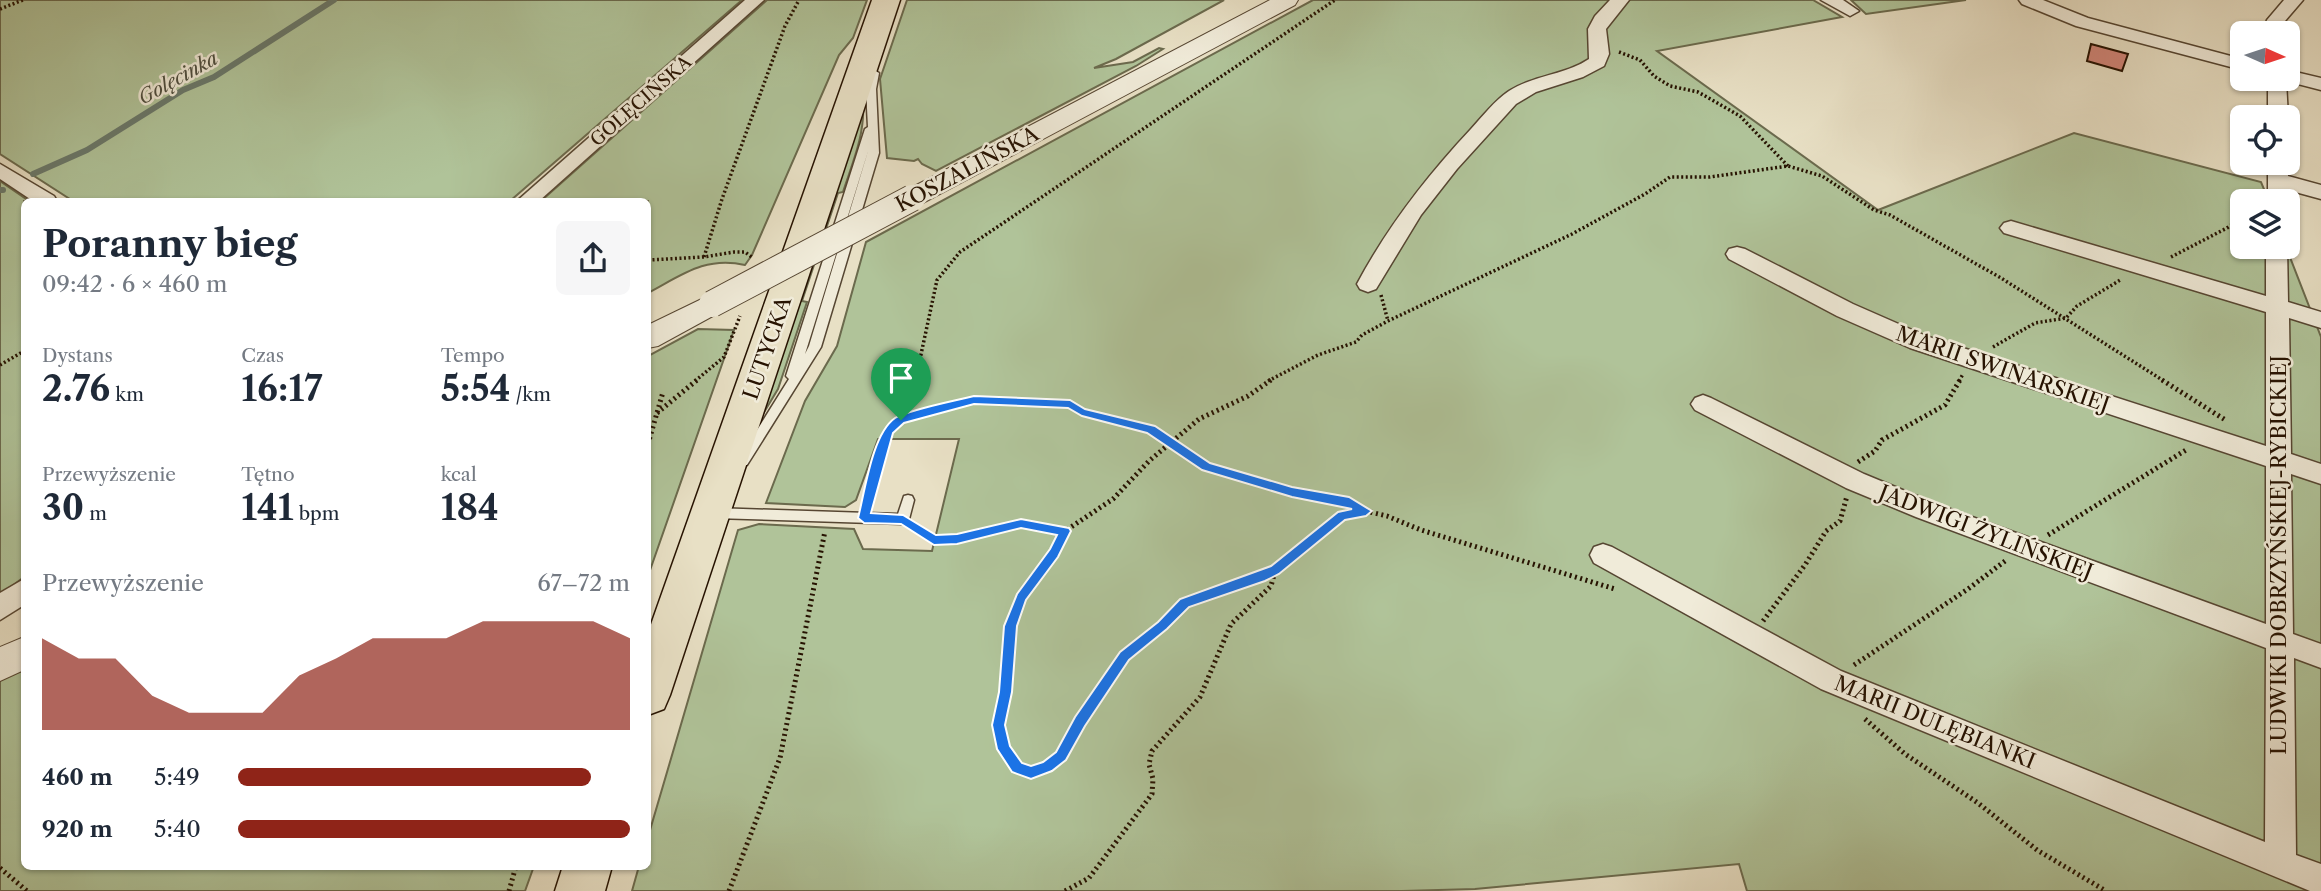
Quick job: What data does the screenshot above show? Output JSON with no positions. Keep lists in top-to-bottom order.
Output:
{
  "streets": {
    "main road": ["LUTYCKA"],
    "street": [
      "GOLĘCIŃSKA",
      "KOSZALIŃSKA",
      "MARII SWINARSKIEJ",
      "JADWIGI ŻYLIŃSKIEJ",
      "LUDWIKI DOBRZYŃSKIEJ-RYBICKIEJ",
      "MARII DULĘBIANKI"
    ]
  },
  "crossings": [
    ["MARII SWINARSKIEJ", "LUDWIKI DOBRZYŃSKIEJ-RYBICKIEJ"],
    ["JADWIGI ŻYLIŃSKIEJ", "LUDWIKI DOBRZYŃSKIEJ-RYBICKIEJ"],
    ["LUDWIKI DOBRZYŃSKIEJ-RYBICKIEJ", "MARII DULĘBIANKI"]
  ],
  "water": ["Golęcinka"],
  "north": "right",
  "page": {
    "heading": ["Poranny bieg", "09:42 · 6 × 460 m"],
    "stats": [
      ["Dystans", "2.76 km"],
      ["Czas", "16:17"],
      ["Tempo", "5:54 /km"],
      ["Przewyższenie", "30 m"],
      ["Tętno", "141 bpm"],
      ["kcal", "184"]
    ],
    "chart": ["Przewyższenie", "67–72 m"],
    "list": [
      {
        "name": "460 m",
        "note": "5:49"
      },
      {
        "name": "920 m",
        "note": "5:40"
      }
    ]
  }
}
